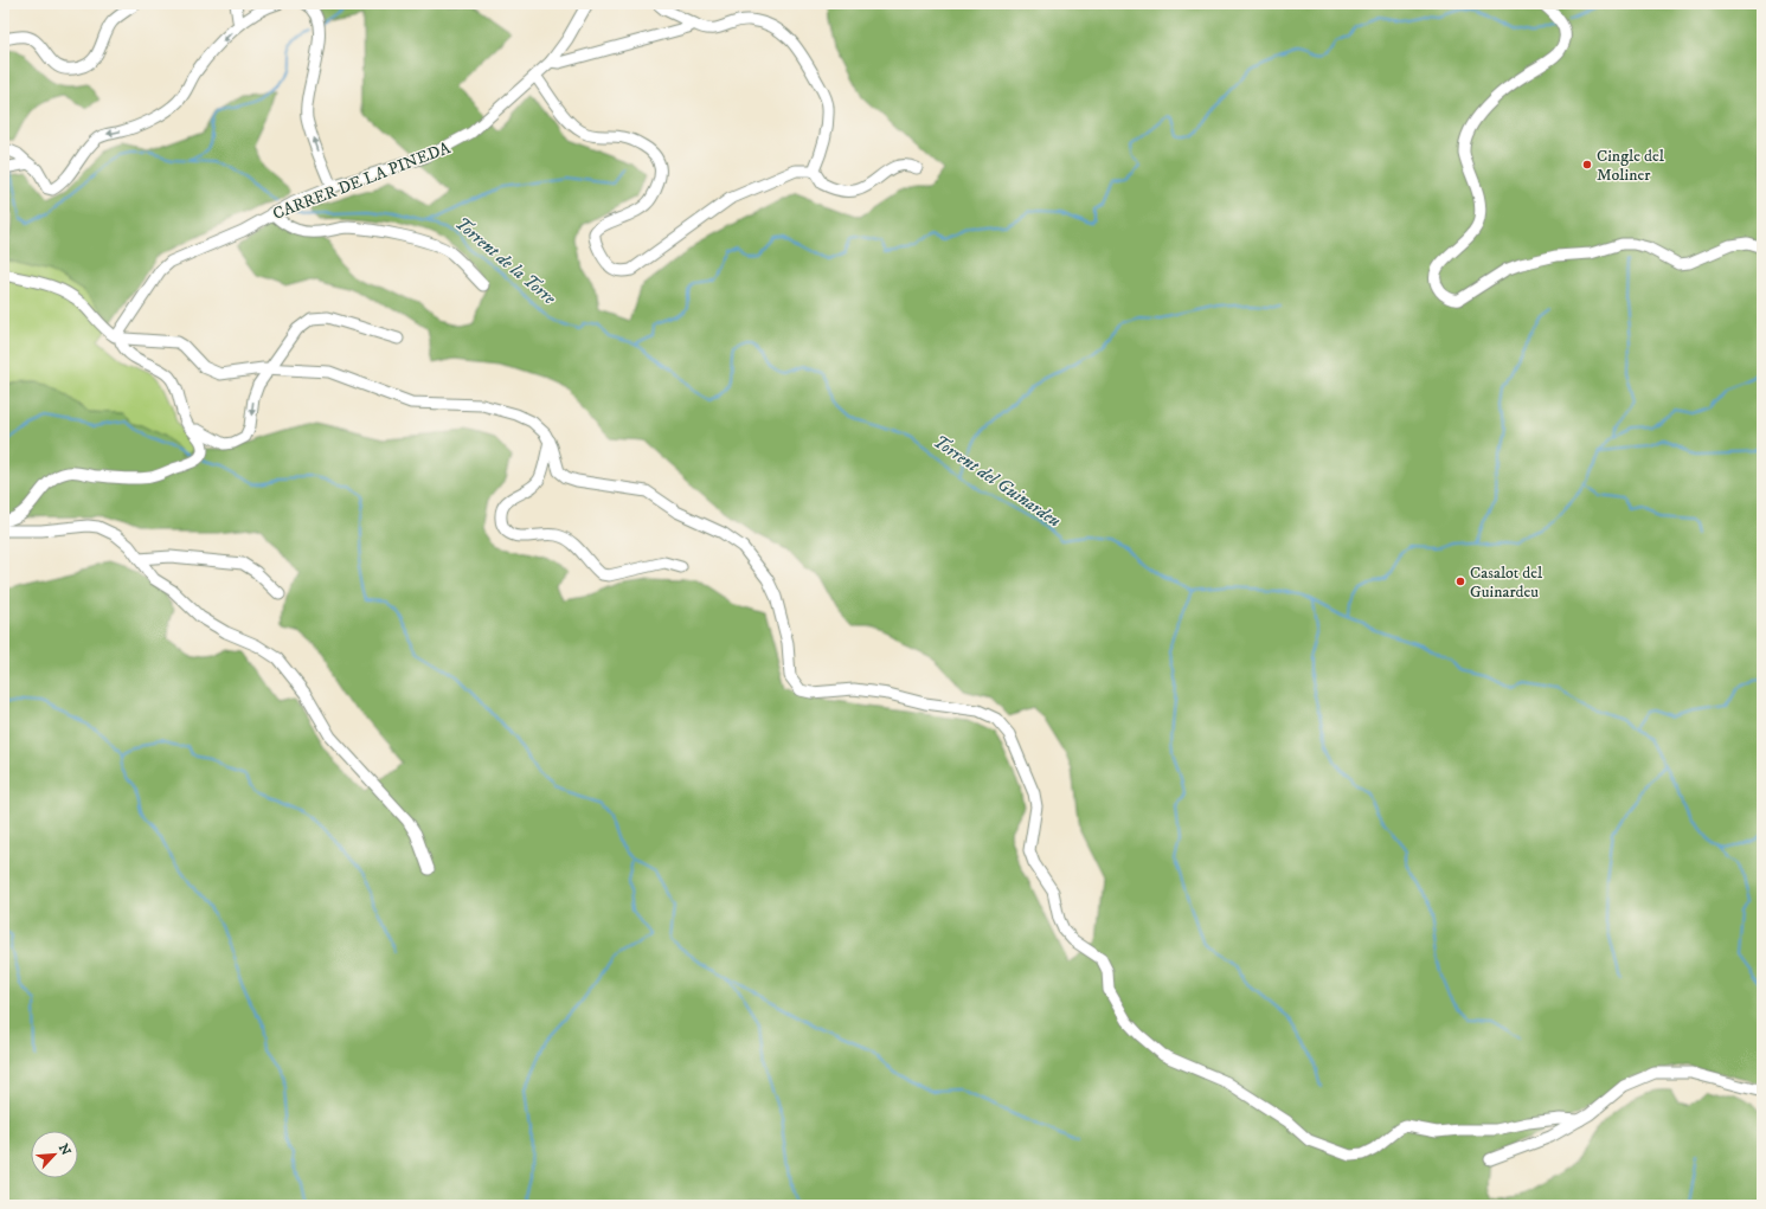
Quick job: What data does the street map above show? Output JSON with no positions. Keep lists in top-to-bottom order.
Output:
{
  "streets": {
    "street": ["CARRER DE LA PINEDA"]
  },
  "water": ["Torrent de la Torre", "Torrent del Guinardeu"],
  "places": ["Cingle del Moliner", "Casalot del Guinardeu"],
  "north": "top right"
}
